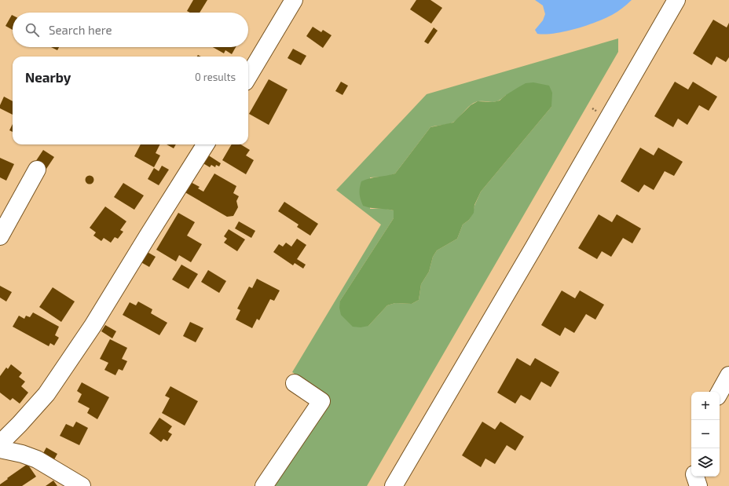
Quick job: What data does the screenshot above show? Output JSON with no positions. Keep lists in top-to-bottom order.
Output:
{
  "page": {
    "search": "Search here",
    "heading": ["Nearby", "0 results"],
    "map_buttons": ["+", "−"]
  }
}
